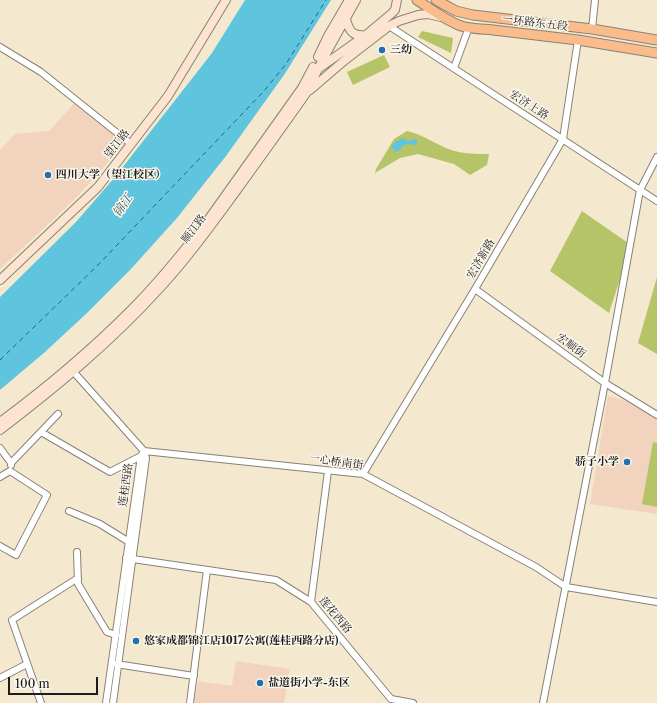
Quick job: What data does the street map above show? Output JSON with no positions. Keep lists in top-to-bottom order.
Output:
{
  "streets": {
    "main road": ["一环路东五段", "望江路", "顺江路"],
    "street": [
      "宏济上路",
      "宏济新路",
      "宏顺街",
      "一心桥南街",
      "莲桂西路",
      "莲花西路"
    ]
  },
  "crossings": [
    ["一环路东五段", "宏济新路"],
    ["宏济上路", "宏济新路"],
    ["宏济新路", "宏顺街"],
    ["宏济新路", "一心桥南街"],
    ["一心桥南街", "莲桂西路"],
    ["莲桂西路", "莲花西路"]
  ],
  "water": ["锦江"],
  "places": [
    "三幼",
    "四川大学（望江校区）",
    "骄子小学",
    "悠家成都锦江店1017公寓(莲桂西路分店)",
    "盐道街小学-东区"
  ],
  "scale_bar": "100 m"
}
